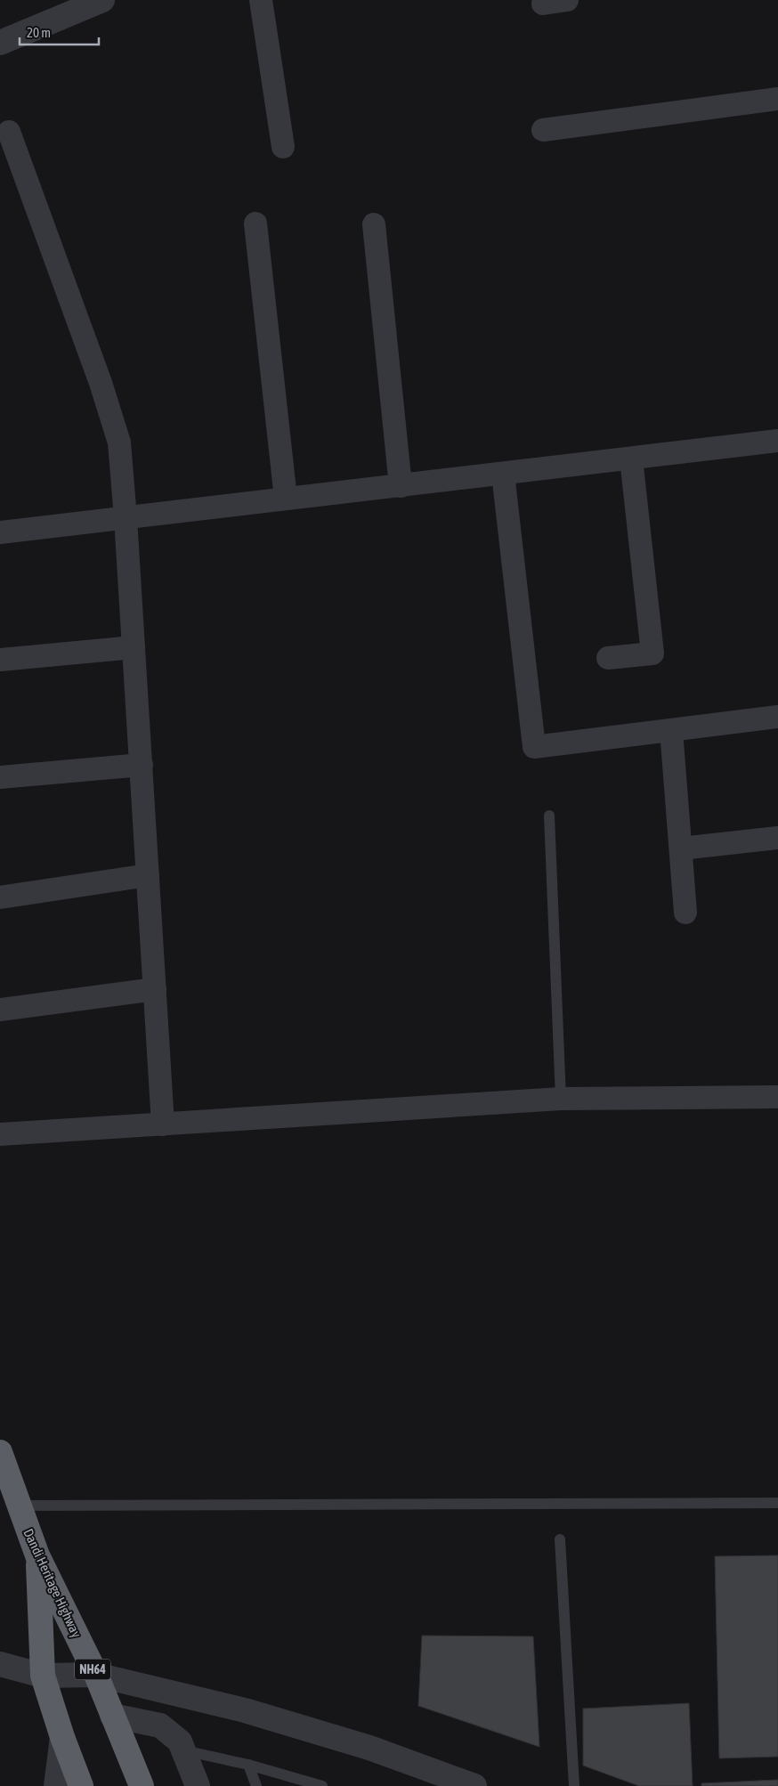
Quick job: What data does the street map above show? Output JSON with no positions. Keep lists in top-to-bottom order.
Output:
{
  "streets": {
    "highway": ["Dandi Heritage Highway", "NH64"]
  },
  "crossings": [
    ["Dandi Heritage Highway", "NH64"]
  ],
  "scale_bar": "20 m"
}
